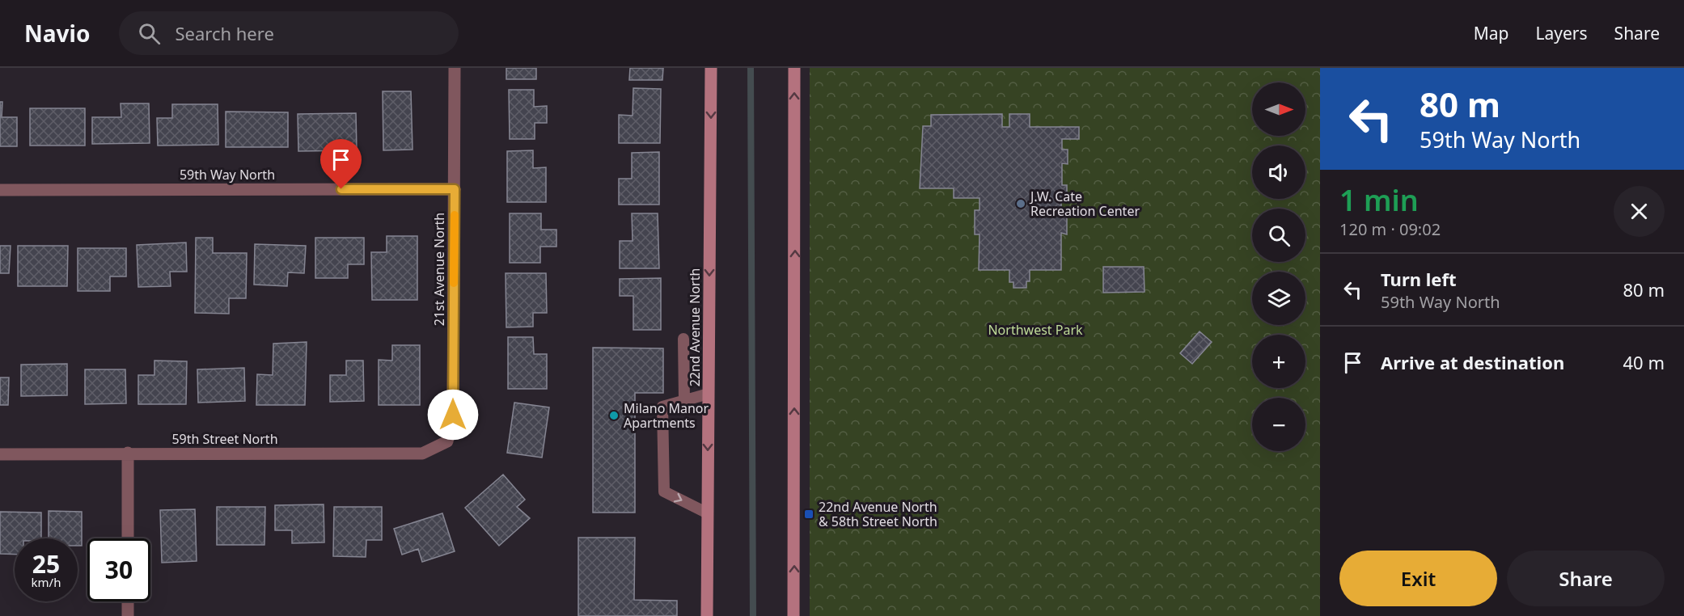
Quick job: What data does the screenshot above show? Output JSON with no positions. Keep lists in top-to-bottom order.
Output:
{
  "streets": {
    "main road": ["22nd Avenue North"],
    "street": ["59th Way North", "21st Avenue North", "59th Street North"]
  },
  "crossings": [
    ["59th Way North", "21st Avenue North"],
    ["21st Avenue North", "59th Street North"]
  ],
  "parks": ["Northwest Park"],
  "places": {
    "other": ["J.W. Cate Recreation Center", "Milano Manor Apartments"],
    "transit": ["22nd Avenue North & 58th Street North"]
  },
  "north": "right",
  "page": {
    "header": "Navio",
    "search": "Search here",
    "nav": ["Map", "Layers", "Share"],
    "turn": ["80 m", "59th Way North"],
    "map_buttons": ["+", "−"],
    "heading": ["1 min", "120 m · 09:02"],
    "list": [
      {
        "name": "Turn left",
        "note": "59th Way North",
        "value": "80 m"
      },
      {
        "name": "Arrive at destination",
        "value": "40 m"
      }
    ],
    "speed": "25 km/h",
    "limit": "30",
    "buttons": ["Exit", "Share"]
  }
}
